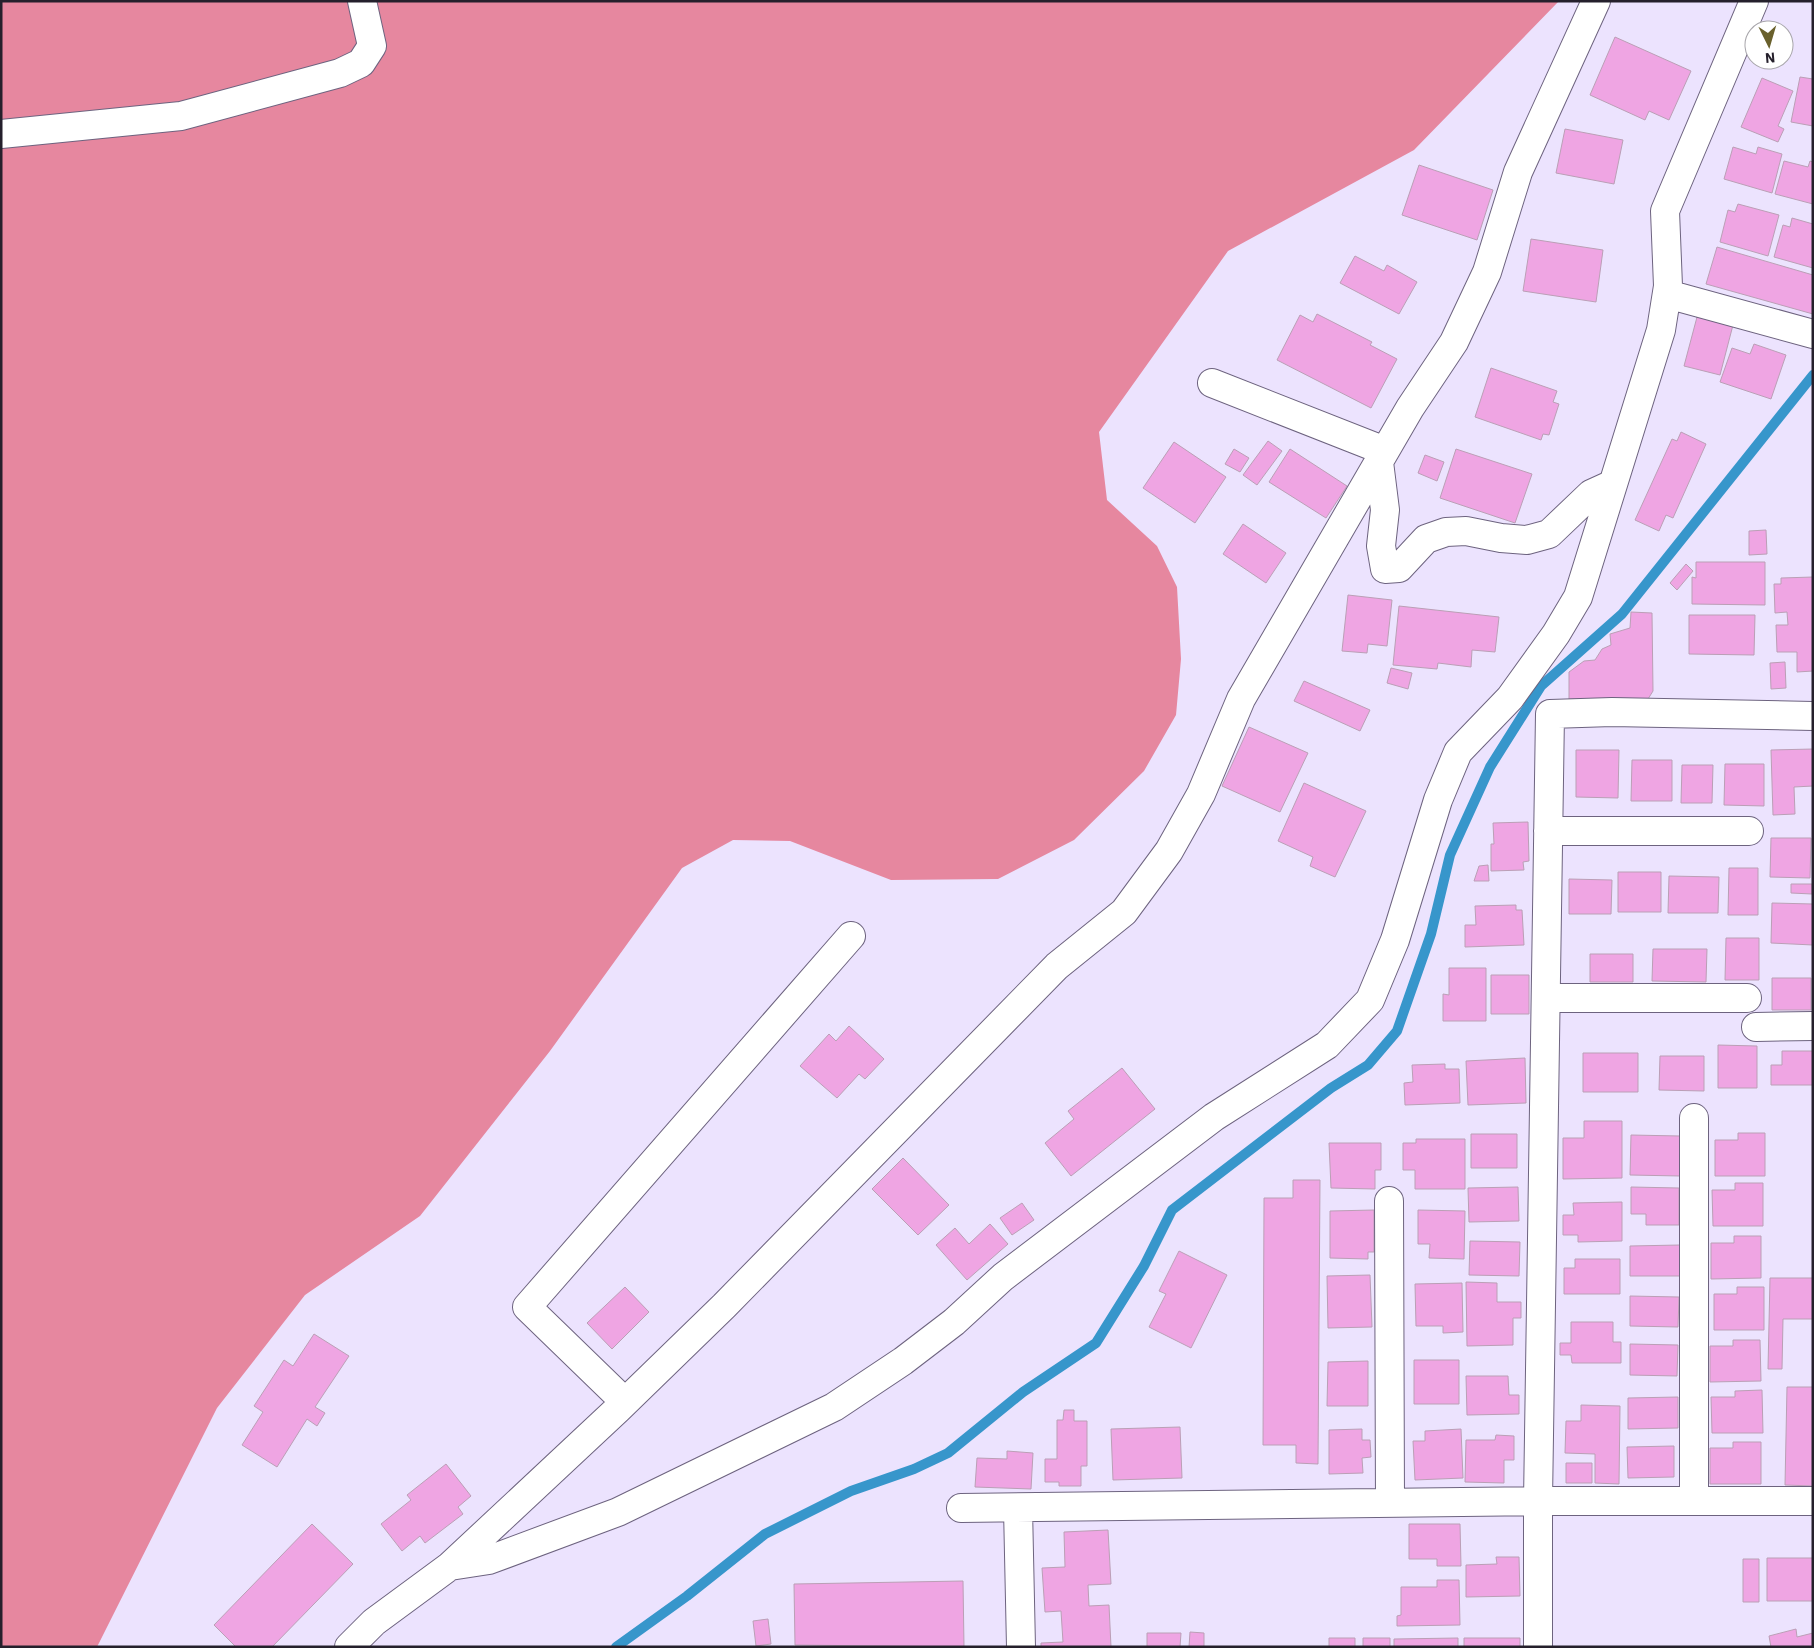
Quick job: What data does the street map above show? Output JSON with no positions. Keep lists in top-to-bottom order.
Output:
{
  "north": "bottom"
}
